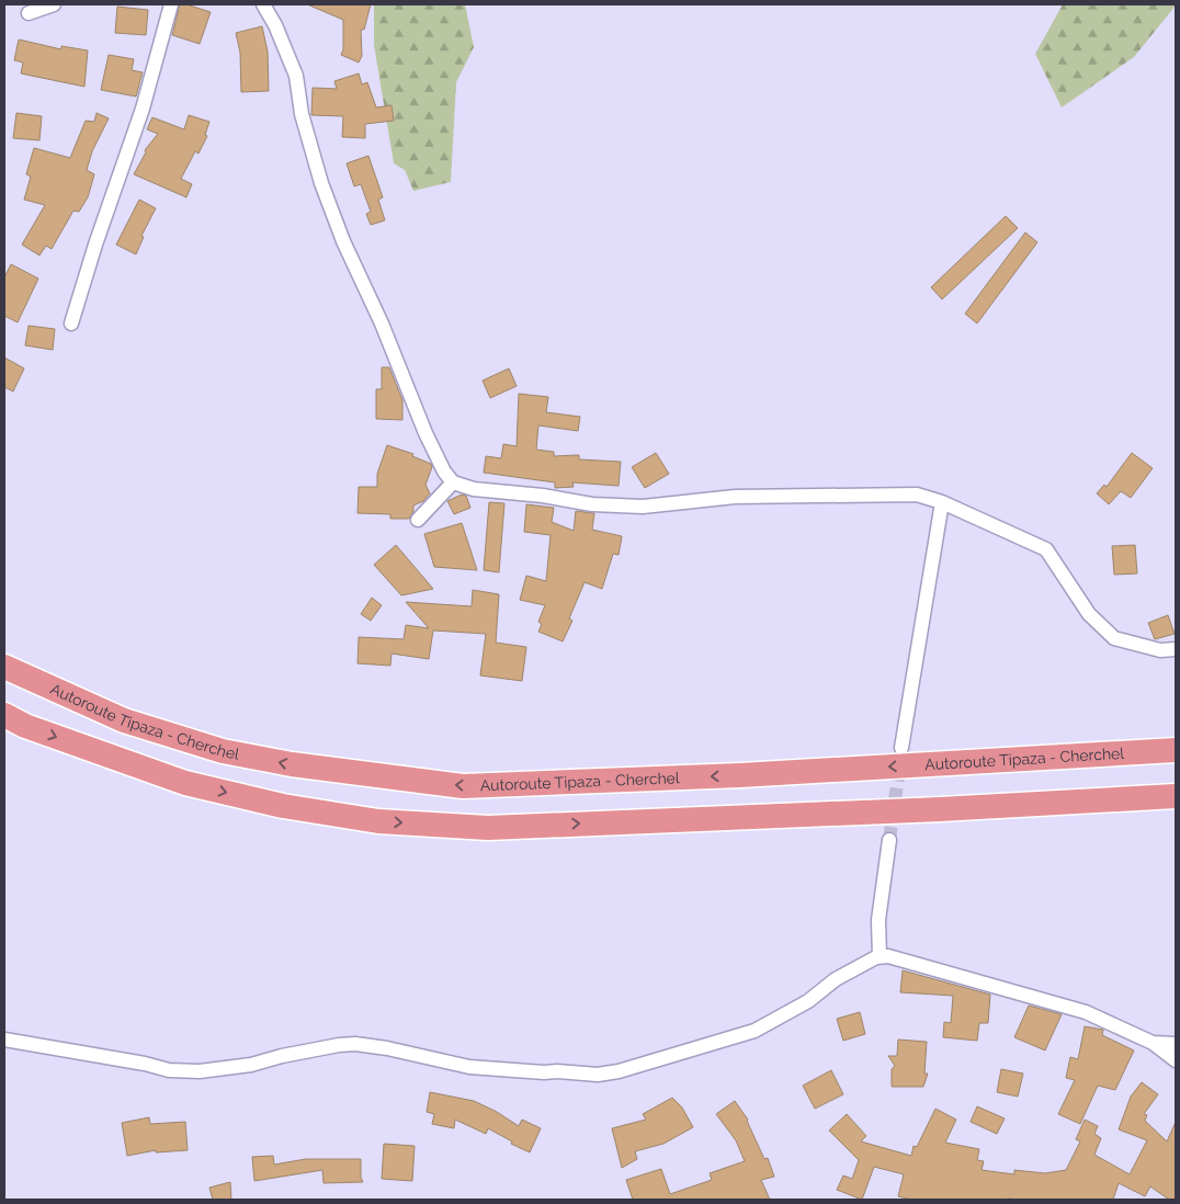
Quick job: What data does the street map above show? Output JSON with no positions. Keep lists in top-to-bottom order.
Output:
{
  "streets": {
    "highway": ["Autoroute Tipaza - Cherchel"]
  }
}
